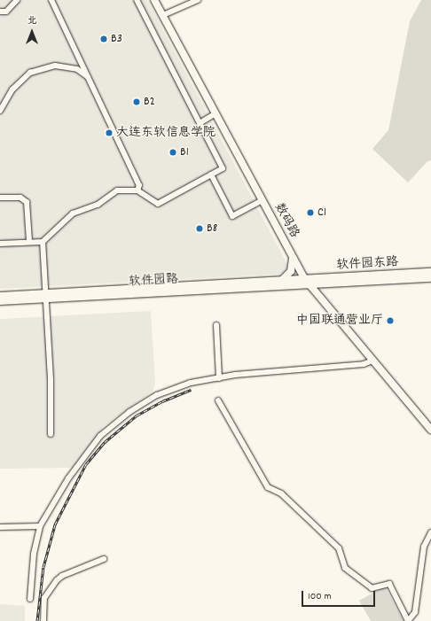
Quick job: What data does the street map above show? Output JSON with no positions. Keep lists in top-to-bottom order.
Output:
{
  "streets": {
    "main road": ["数码路", "软件园东路", "软件园路"]
  },
  "crossings": [
    ["数码路", "软件园东路"],
    ["数码路", "软件园路"],
    ["软件园东路", "软件园路"]
  ],
  "places": [
    "B3",
    "B2",
    "大连东软信息学院",
    "B1",
    "C1",
    "B8",
    "中国联通营业厅"
  ],
  "scale_bar": "100 m",
  "north": "top"
}
